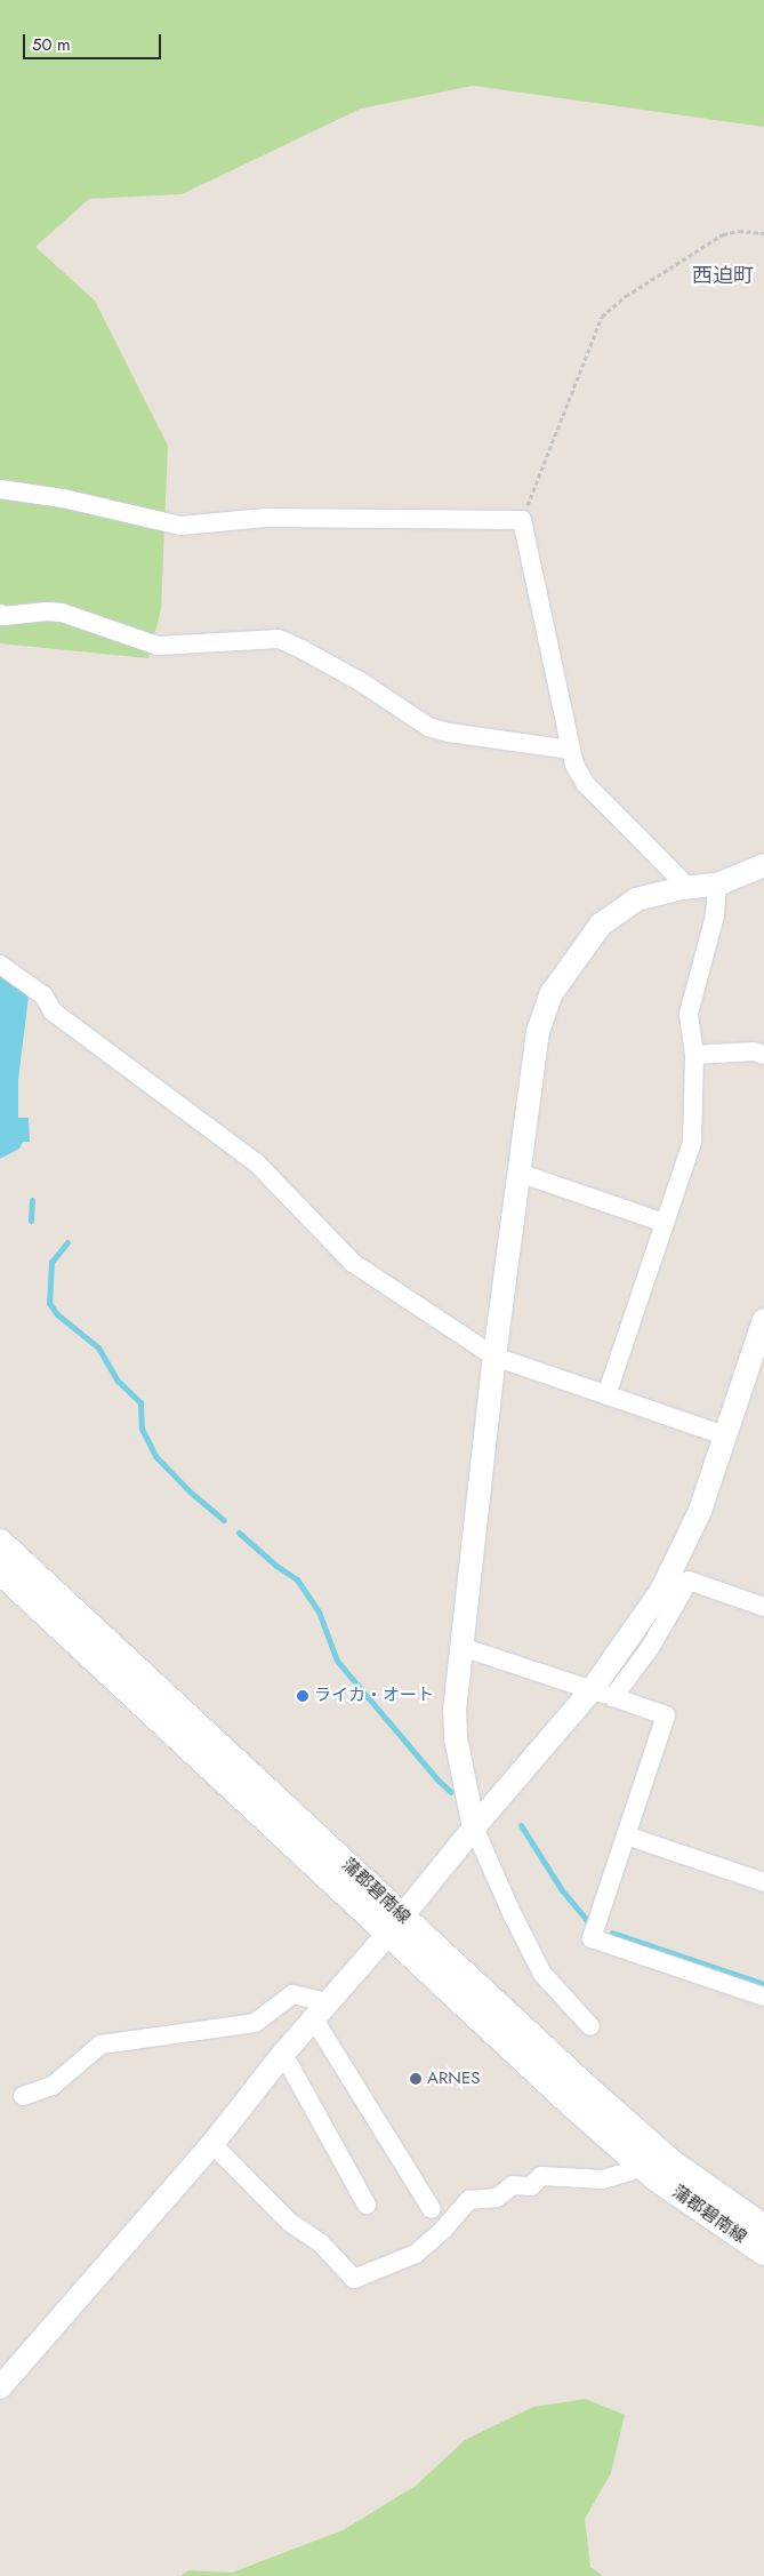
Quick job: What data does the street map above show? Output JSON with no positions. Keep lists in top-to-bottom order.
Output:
{
  "streets": {
    "main road": ["蒲郡碧南線"]
  },
  "districts": ["西迫町"],
  "places": ["ライカ・オート", "ARNES"],
  "scale_bar": "50 m"
}
